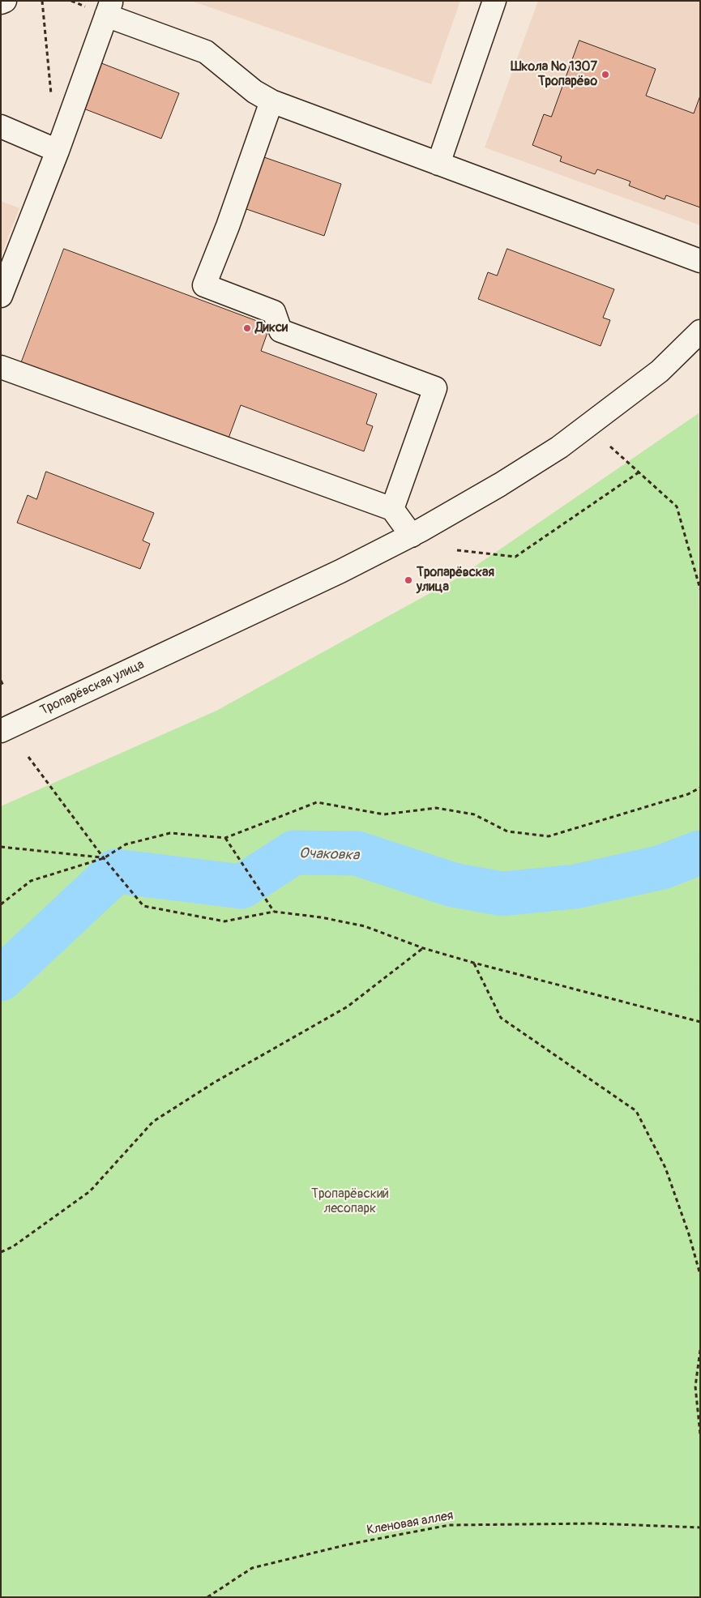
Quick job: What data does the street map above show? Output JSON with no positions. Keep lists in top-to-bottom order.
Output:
{
  "streets": {
    "street": ["Тропарёвская улица"],
    "path": ["Кленовая аллея"]
  },
  "water": ["Очаковка"],
  "parks": ["Тропарёвский лесопарк"],
  "places": ["Школа № 1307 Тропарёво", "Дикси", "Тропарёвская улица"]
}
